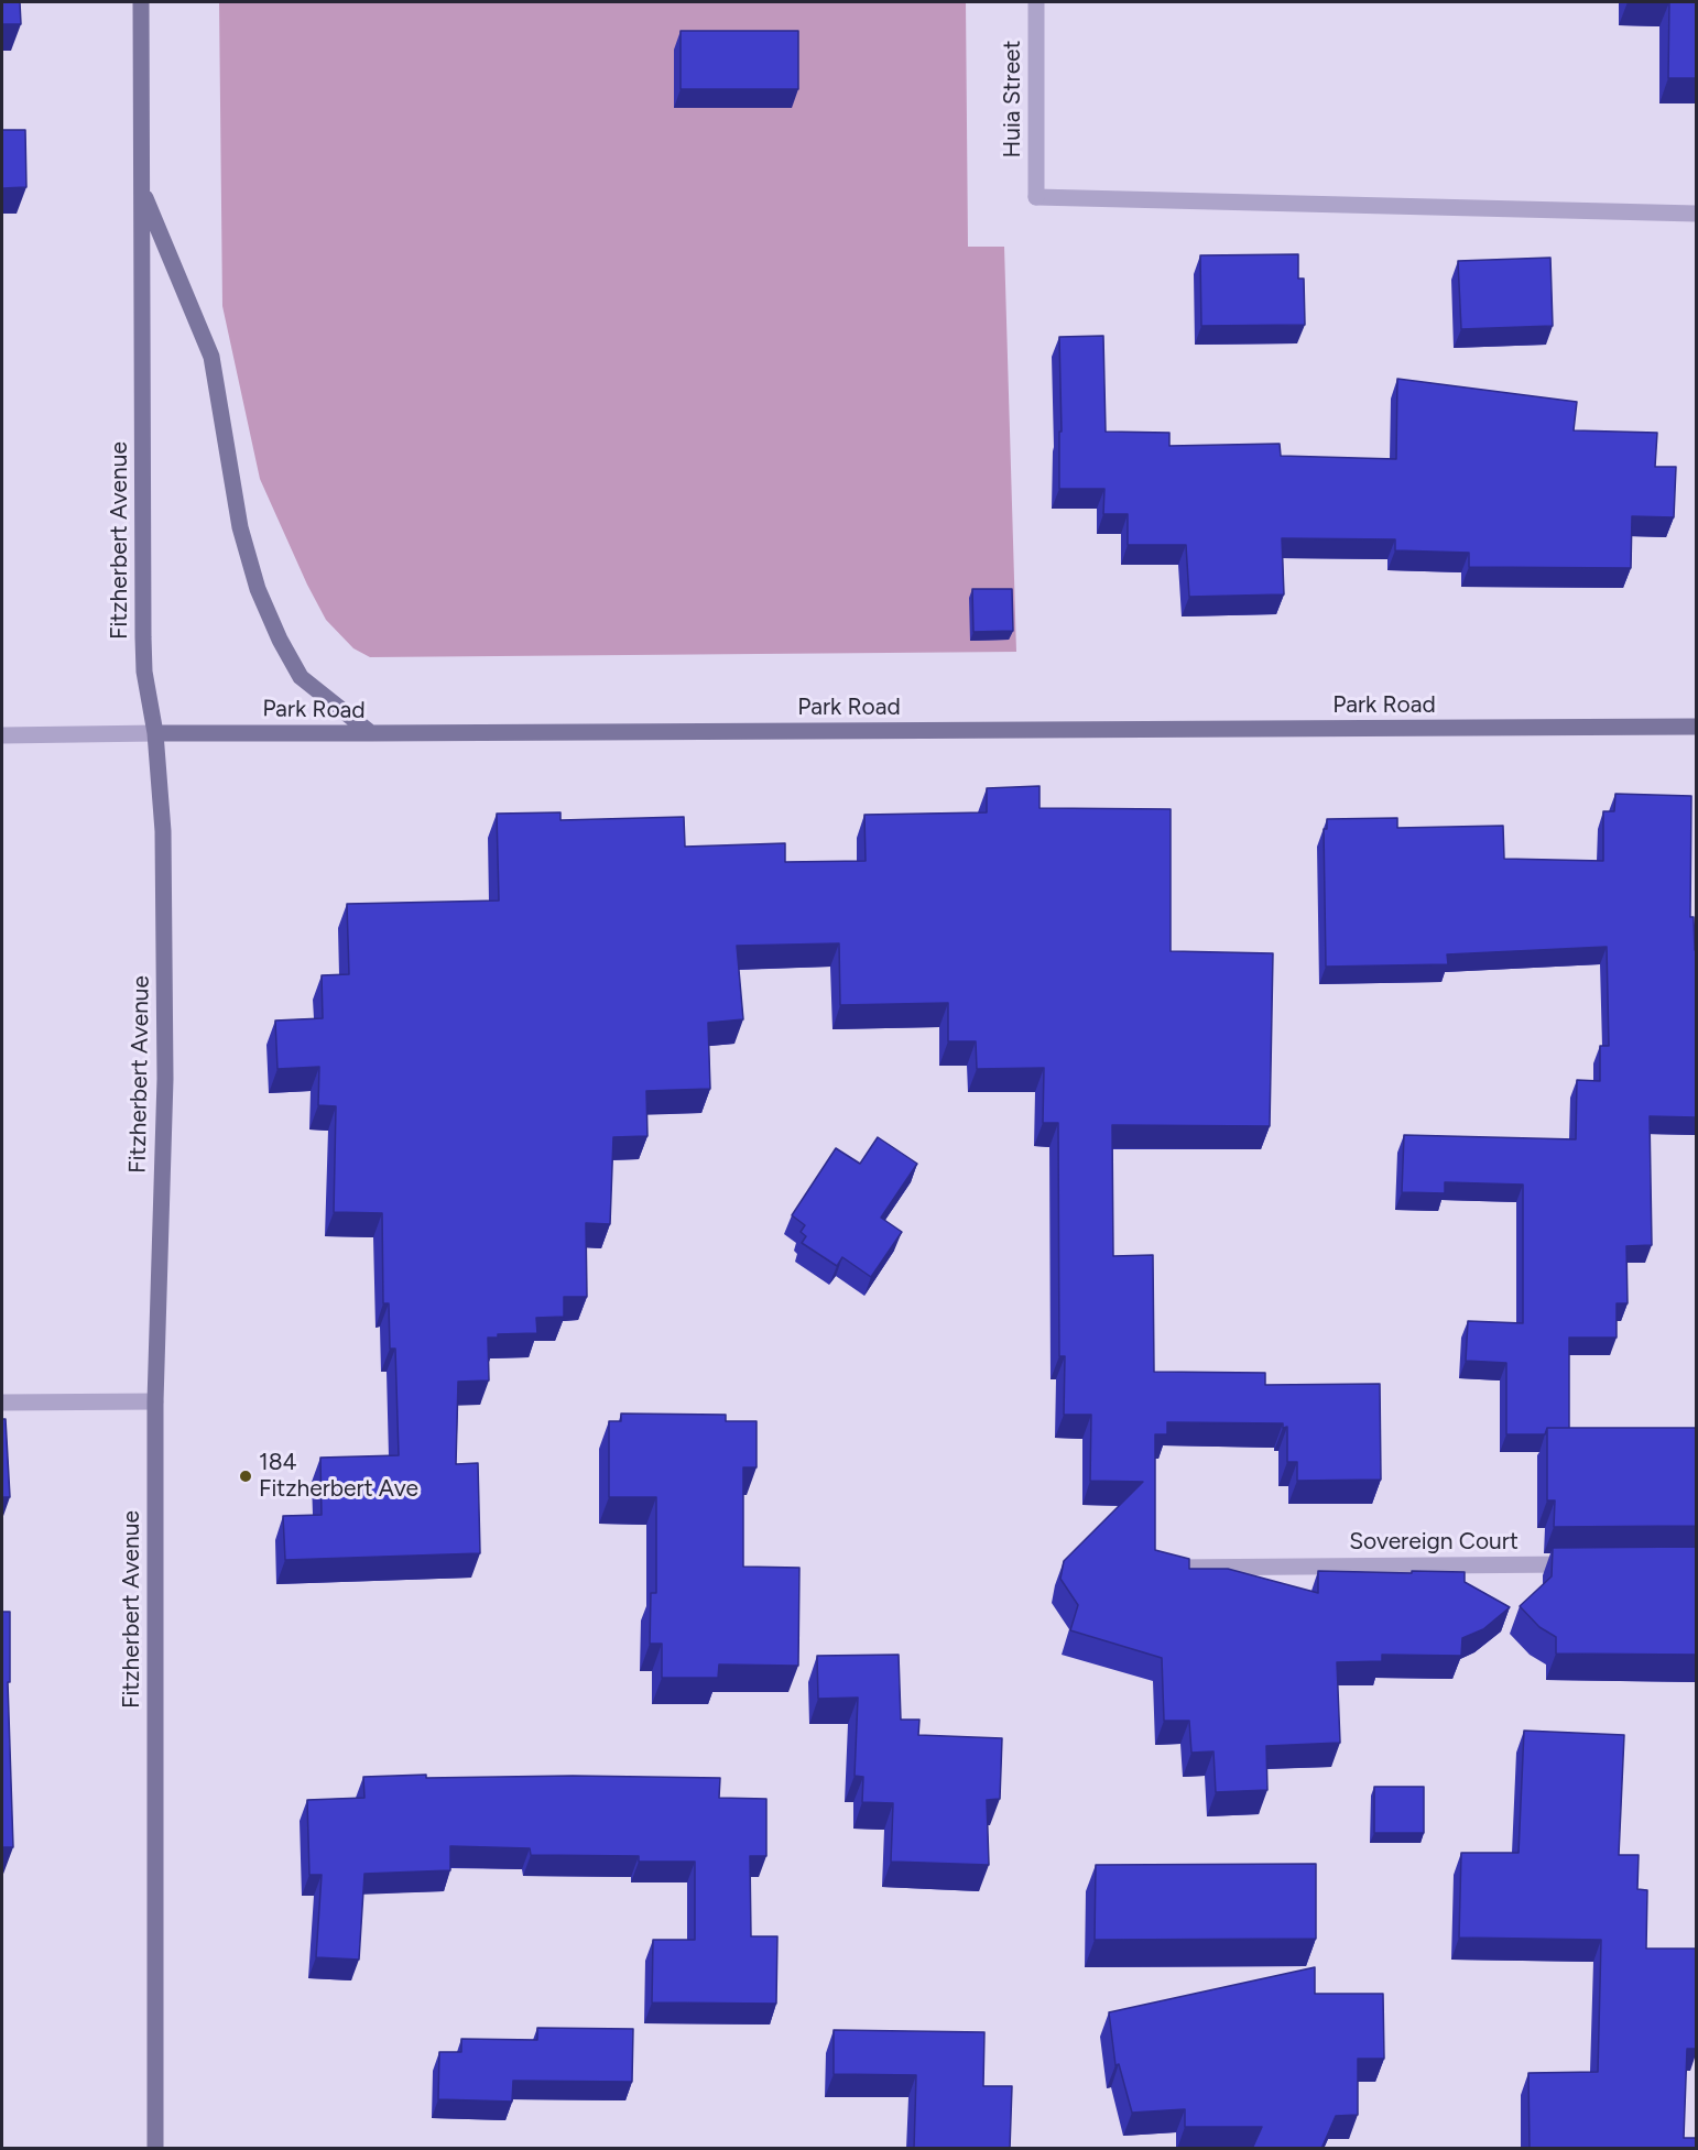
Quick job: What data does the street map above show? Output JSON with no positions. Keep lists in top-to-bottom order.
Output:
{
  "streets": {
    "main road": ["Fitzherbert Avenue", "Park Road"],
    "street": ["Huia Street", "Sovereign Court"]
  },
  "crossings": [
    ["Fitzherbert Avenue", "Park Road"]
  ],
  "places": ["184 Fitzherbert Ave"]
}
